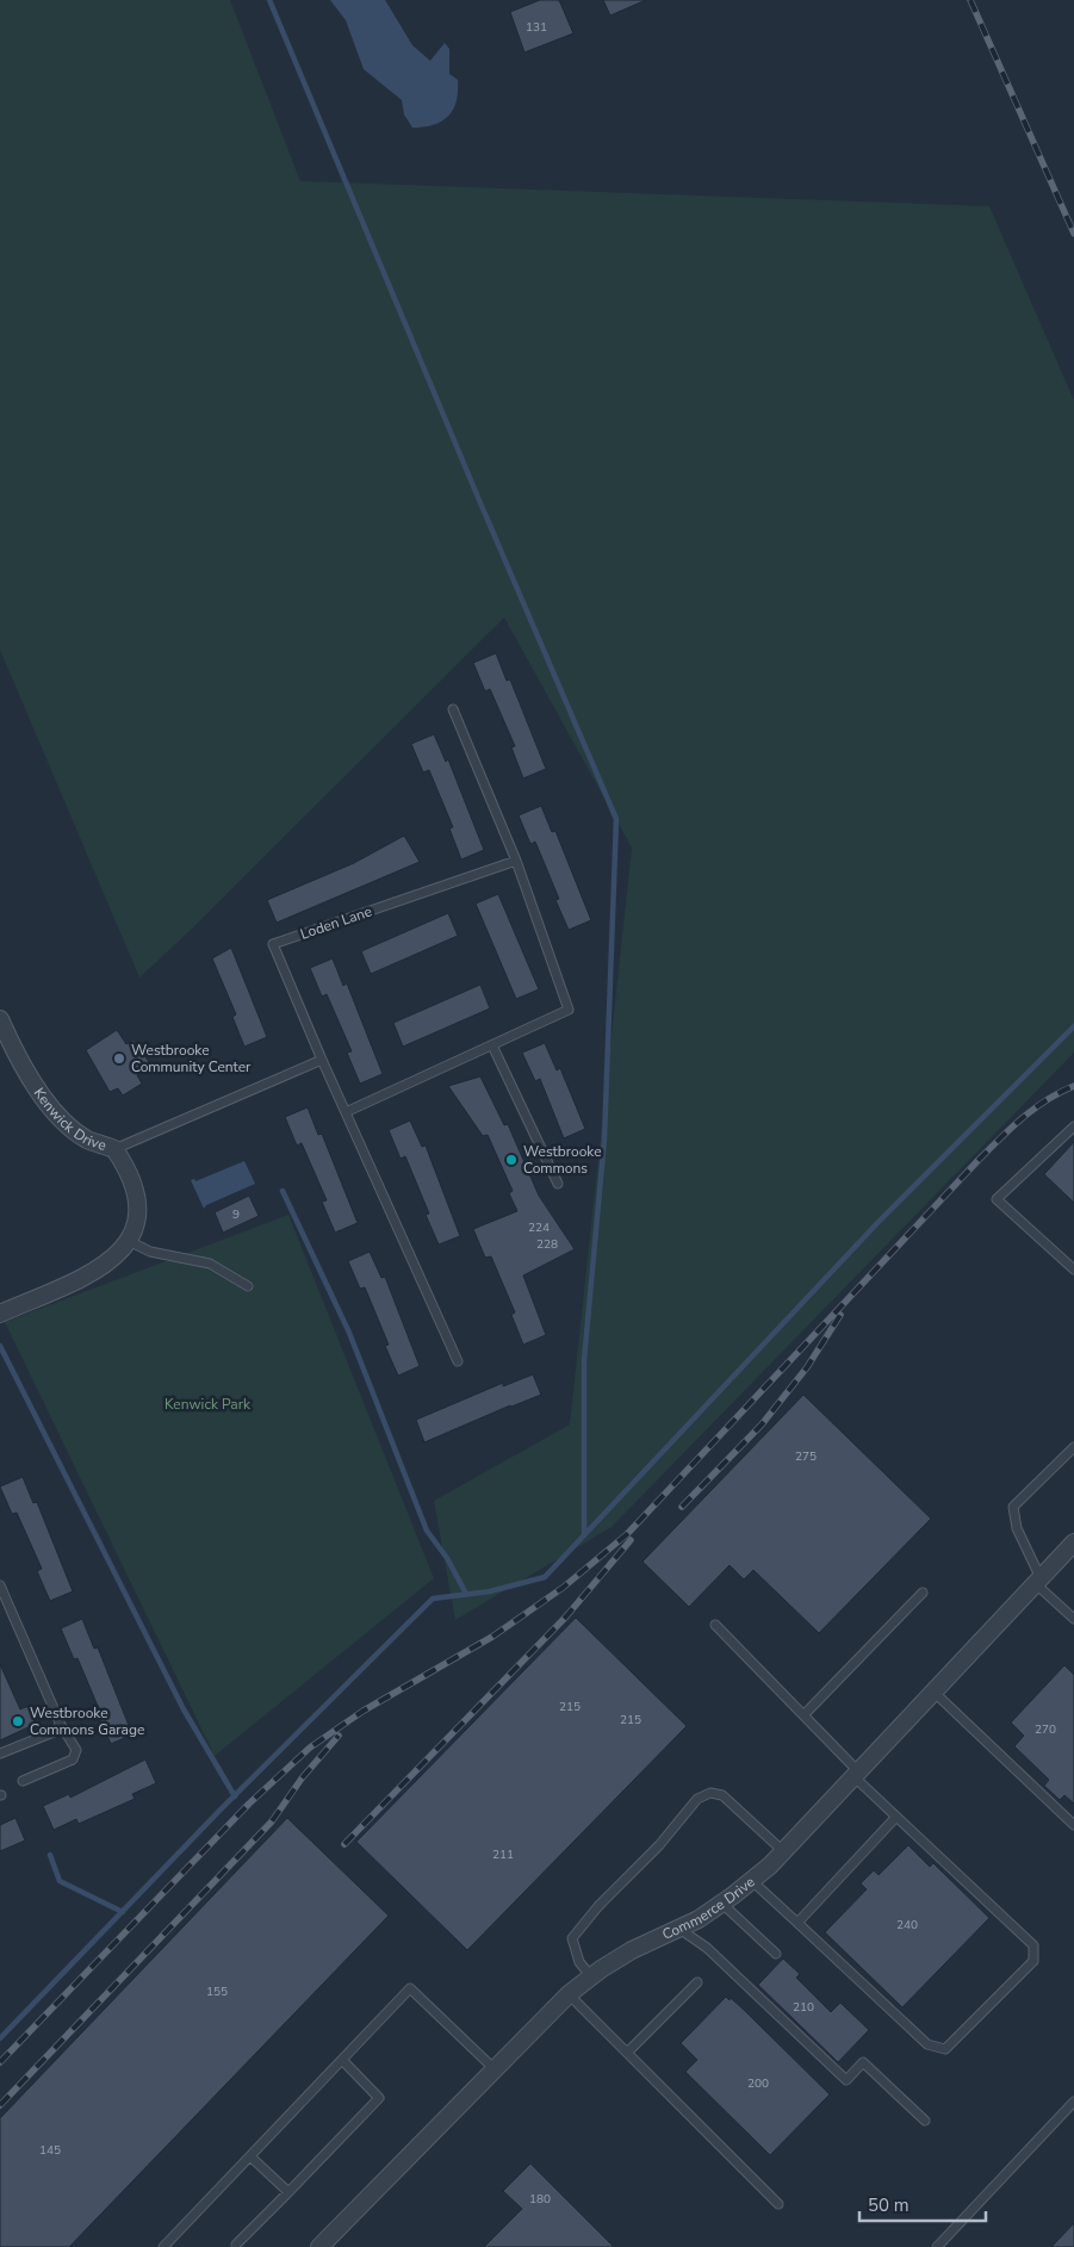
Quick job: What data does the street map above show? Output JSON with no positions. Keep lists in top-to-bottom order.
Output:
{
  "streets": {
    "street": ["Kenwick Drive", "Commerce Drive"],
    "lane": ["Loden Lane"]
  },
  "parks": ["Kenwick Park"],
  "places": ["Westbrooke Community Center", "Westbrooke Commons", "Westbrooke Commons Garage"],
  "house_numbers": [
    "131",
    "9",
    "224",
    "228",
    "275",
    "215",
    "215",
    "270",
    "211",
    "240",
    "155",
    "210",
    "200",
    "145",
    "180"
  ],
  "scale_bar": "50 m"
}
